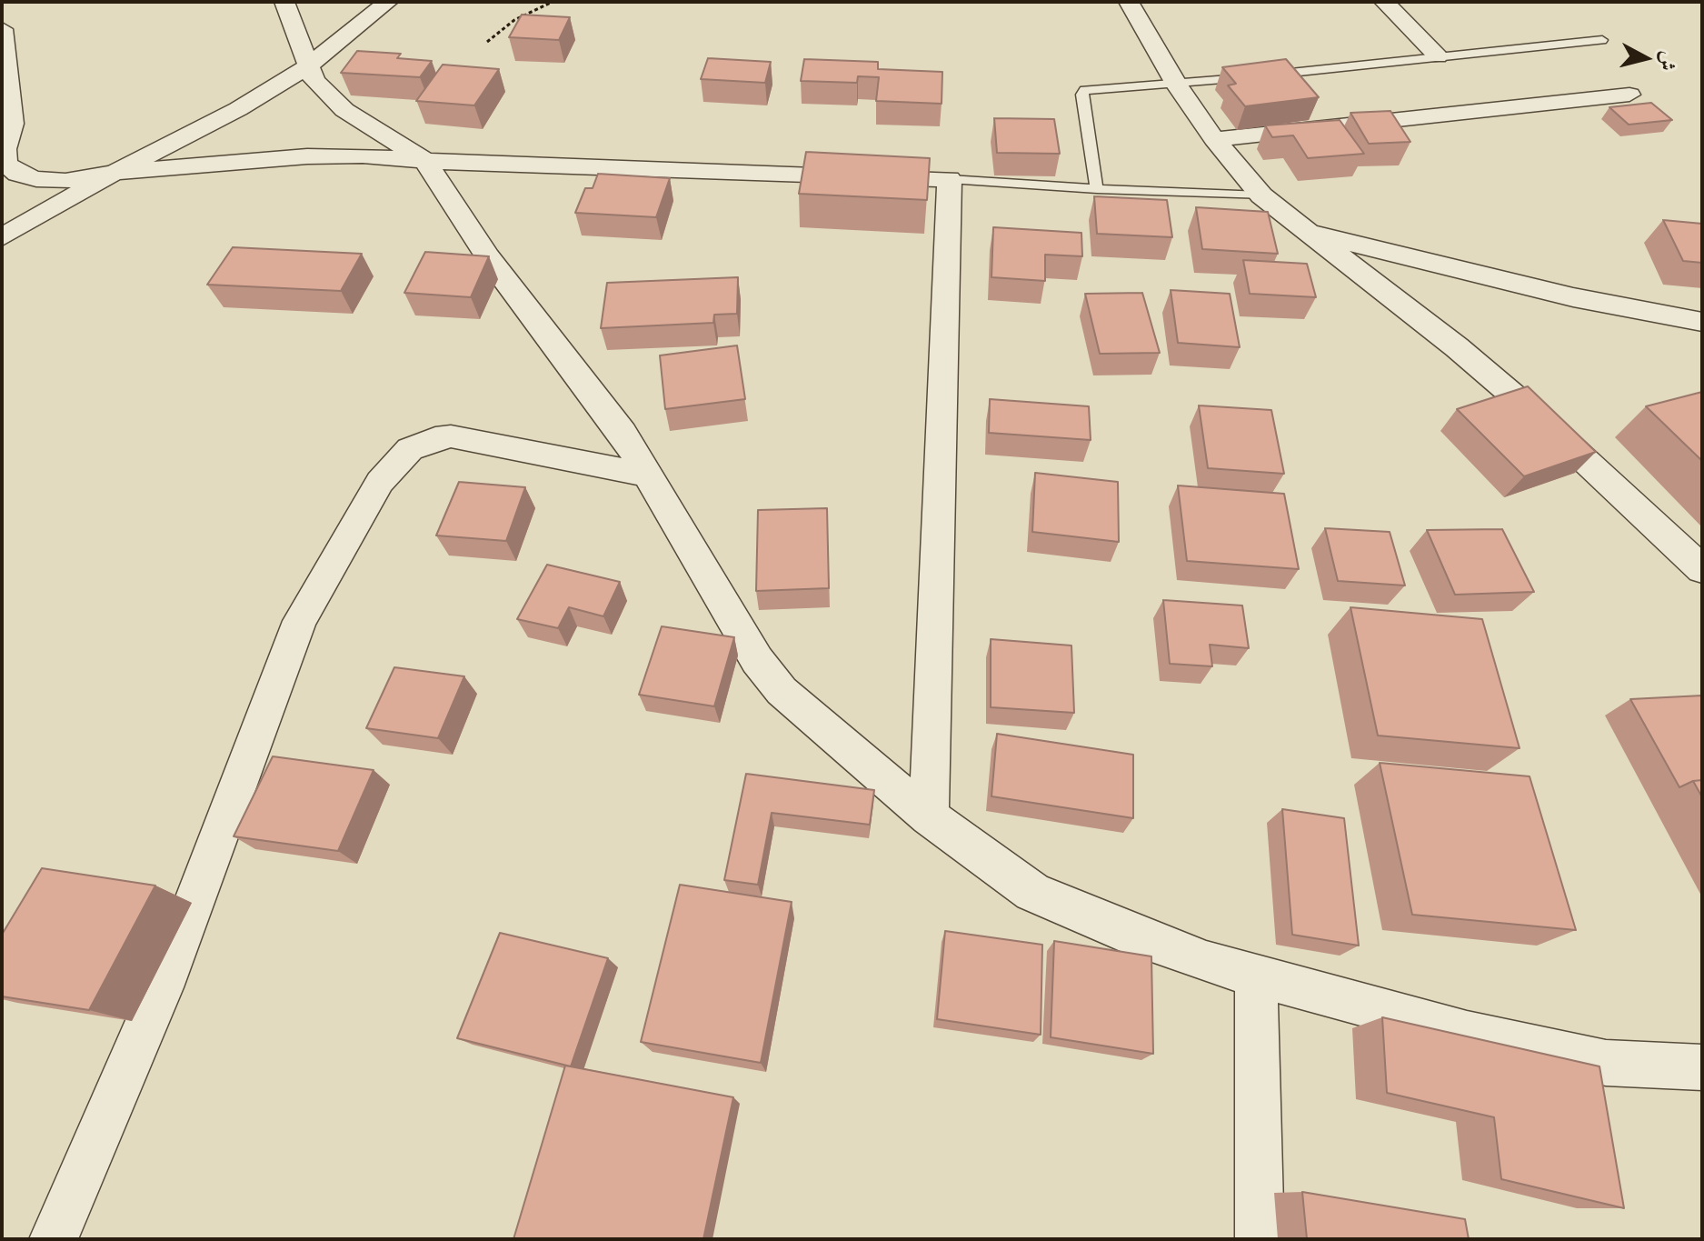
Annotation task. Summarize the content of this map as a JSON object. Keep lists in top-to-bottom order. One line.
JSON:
{"north":"right"}
